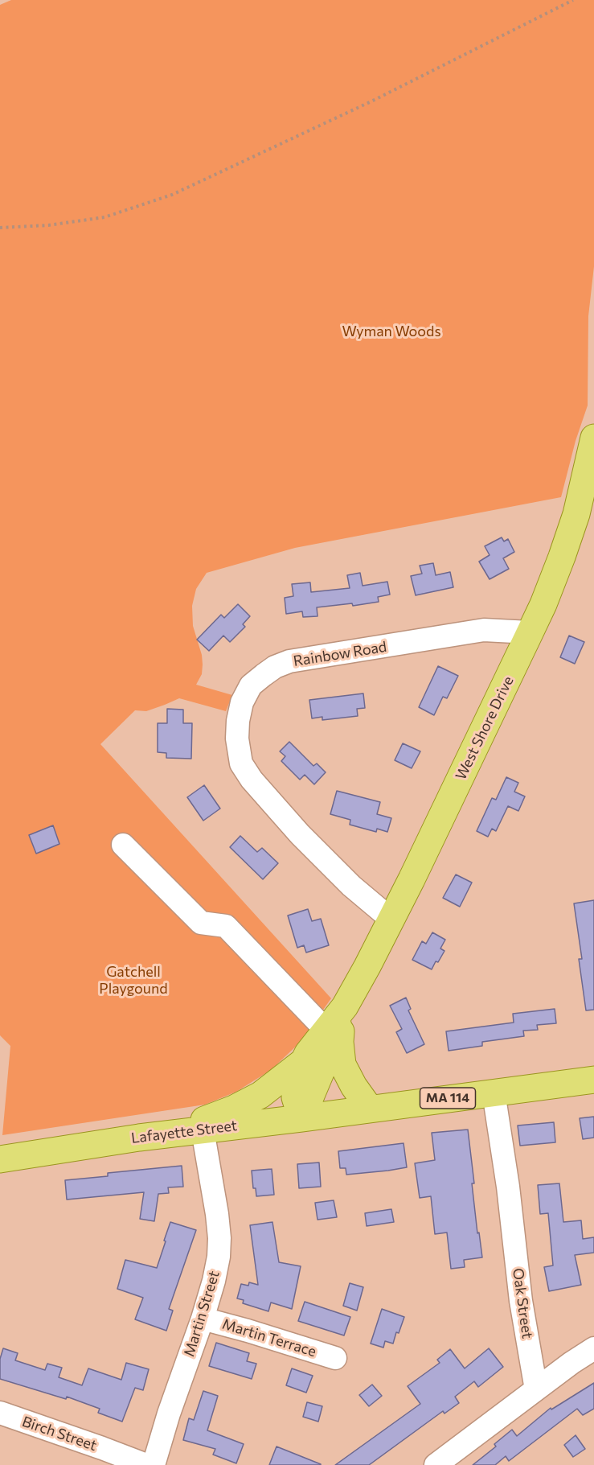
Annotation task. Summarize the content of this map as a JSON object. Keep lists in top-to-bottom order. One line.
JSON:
{"streets":{"main road":["West Shore Drive","MA 114","Lafayette Street"],"street":["Rainbow Road","Oak Street","Martin Street","Martin Terrace","Birch Street"]},"crossings":[["Rainbow Road","West Shore Drive"],["West Shore Drive","Lafayette Street"],["Lafayette Street","Oak Street"],["Lafayette Street","Martin Street"],["Martin Street","Martin Terrace"]],"parks":["Wyman Woods","Gatchell Playgound"]}
